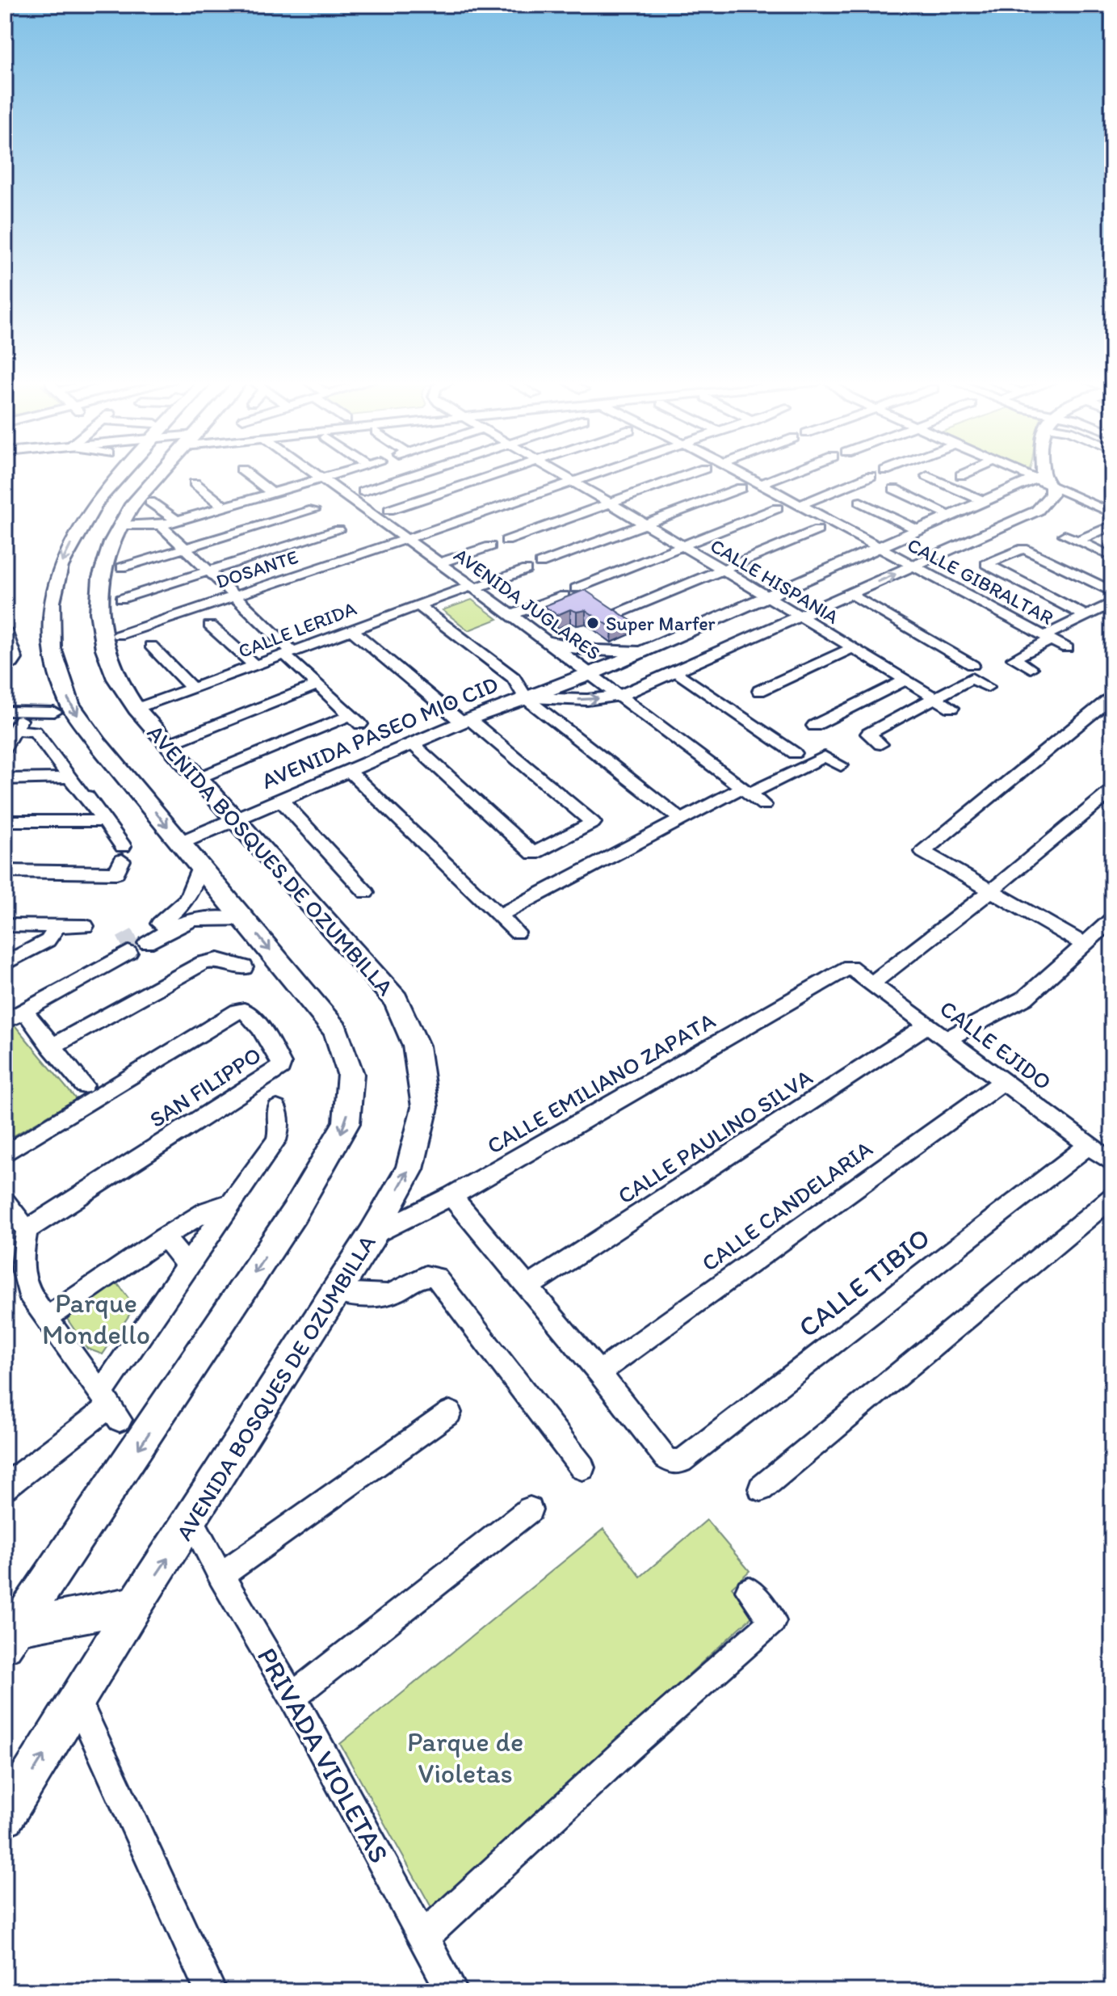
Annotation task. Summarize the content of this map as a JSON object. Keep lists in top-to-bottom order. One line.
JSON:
{"streets":{"main road":["AVENIDA BOSQUES DE OZUMBILLA"],"street":["DOSANTE","CALLE HISPANIA","CALLE GIBRALTAR","AVENIDA JUGLARES","CALLE LERIDA","AVENIDA PASEO MIO CID","CALLE EJIDO","CALLE EMILIANO ZAPATA","SAN FILIPPO","CALLE PAULINO SILVA","CALLE CANDELARIA","CALLE TIBIO","PRIVADA VIOLETAS"]},"crossings":[["DOSANTE","CALLE HISPANIA"],["DOSANTE","AVENIDA JUGLARES"],["CALLE HISPANIA","AVENIDA PASEO MIO CID"],["CALLE GIBRALTAR","AVENIDA PASEO MIO CID"],["AVENIDA JUGLARES","CALLE LERIDA"],["AVENIDA JUGLARES","AVENIDA PASEO MIO CID"],["CALLE LERIDA","AVENIDA BOSQUES DE OZUMBILLA"],["AVENIDA PASEO MIO CID","AVENIDA BOSQUES DE OZUMBILLA"],["AVENIDA BOSQUES DE OZUMBILLA","CALLE EMILIANO ZAPATA"],["AVENIDA BOSQUES DE OZUMBILLA","PRIVADA VIOLETAS"],["CALLE EJIDO","CALLE EMILIANO ZAPATA"],["CALLE EJIDO","CALLE PAULINO SILVA"],["CALLE EJIDO","CALLE CANDELARIA"],["CALLE EJIDO","CALLE TIBIO"],["CALLE CANDELARIA","CALLE TIBIO"]],"one_way":["AVENIDA BOSQUES DE OZUMBILLA"],"parks":["Parque Mondello","Parque de Violetas"],"places":["Super Marfer"]}
